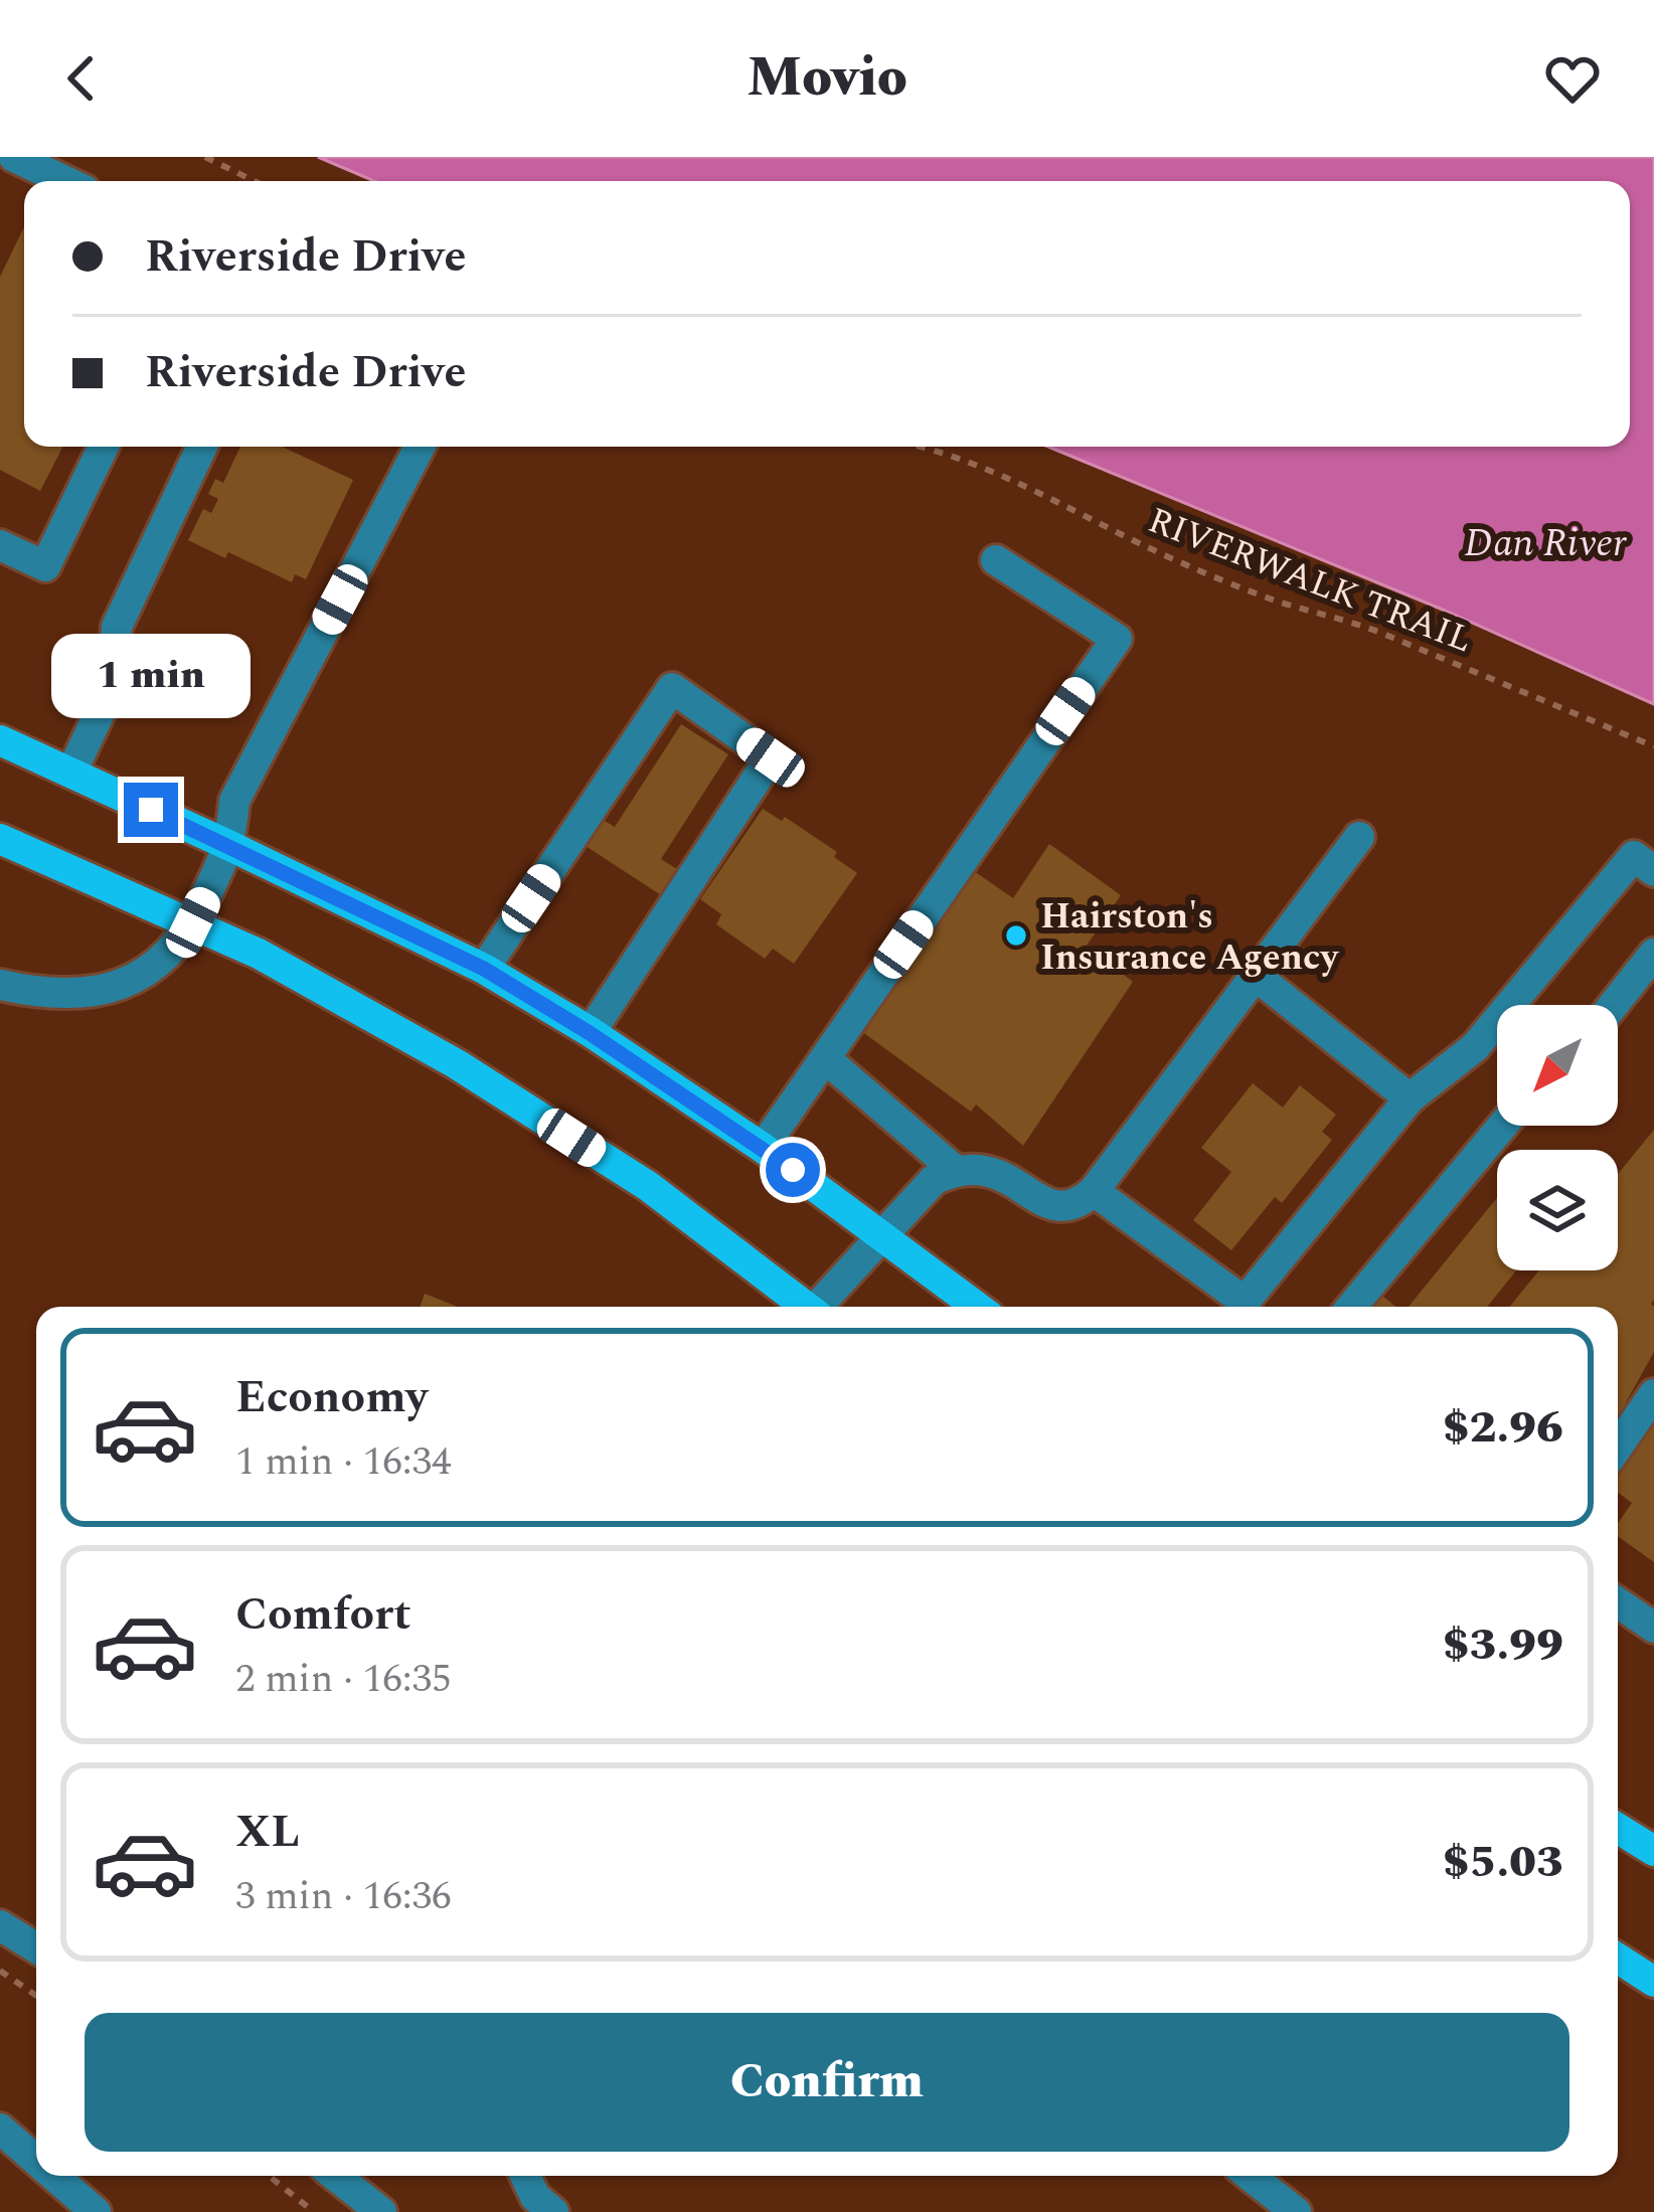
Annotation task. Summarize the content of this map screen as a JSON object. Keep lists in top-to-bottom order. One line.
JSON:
{"streets":{"path":["RIVERWALK TRAIL"]},"water":["Dan River"],"places":["Hairston's Insurance Agency"],"north":"bottom left","page":{"header":"Movio","banner":["Riverside Drive","Riverside Drive"],"bubble":"1 min","list":[{"name":"Economy","note":"1 min · 16:34","value":"$2.96"},{"name":"Comfort","note":"2 min · 16:35","value":"$3.99"},{"name":"XL","note":"3 min · 16:36","value":"$5.03"}],"buttons":"Confirm"}}
